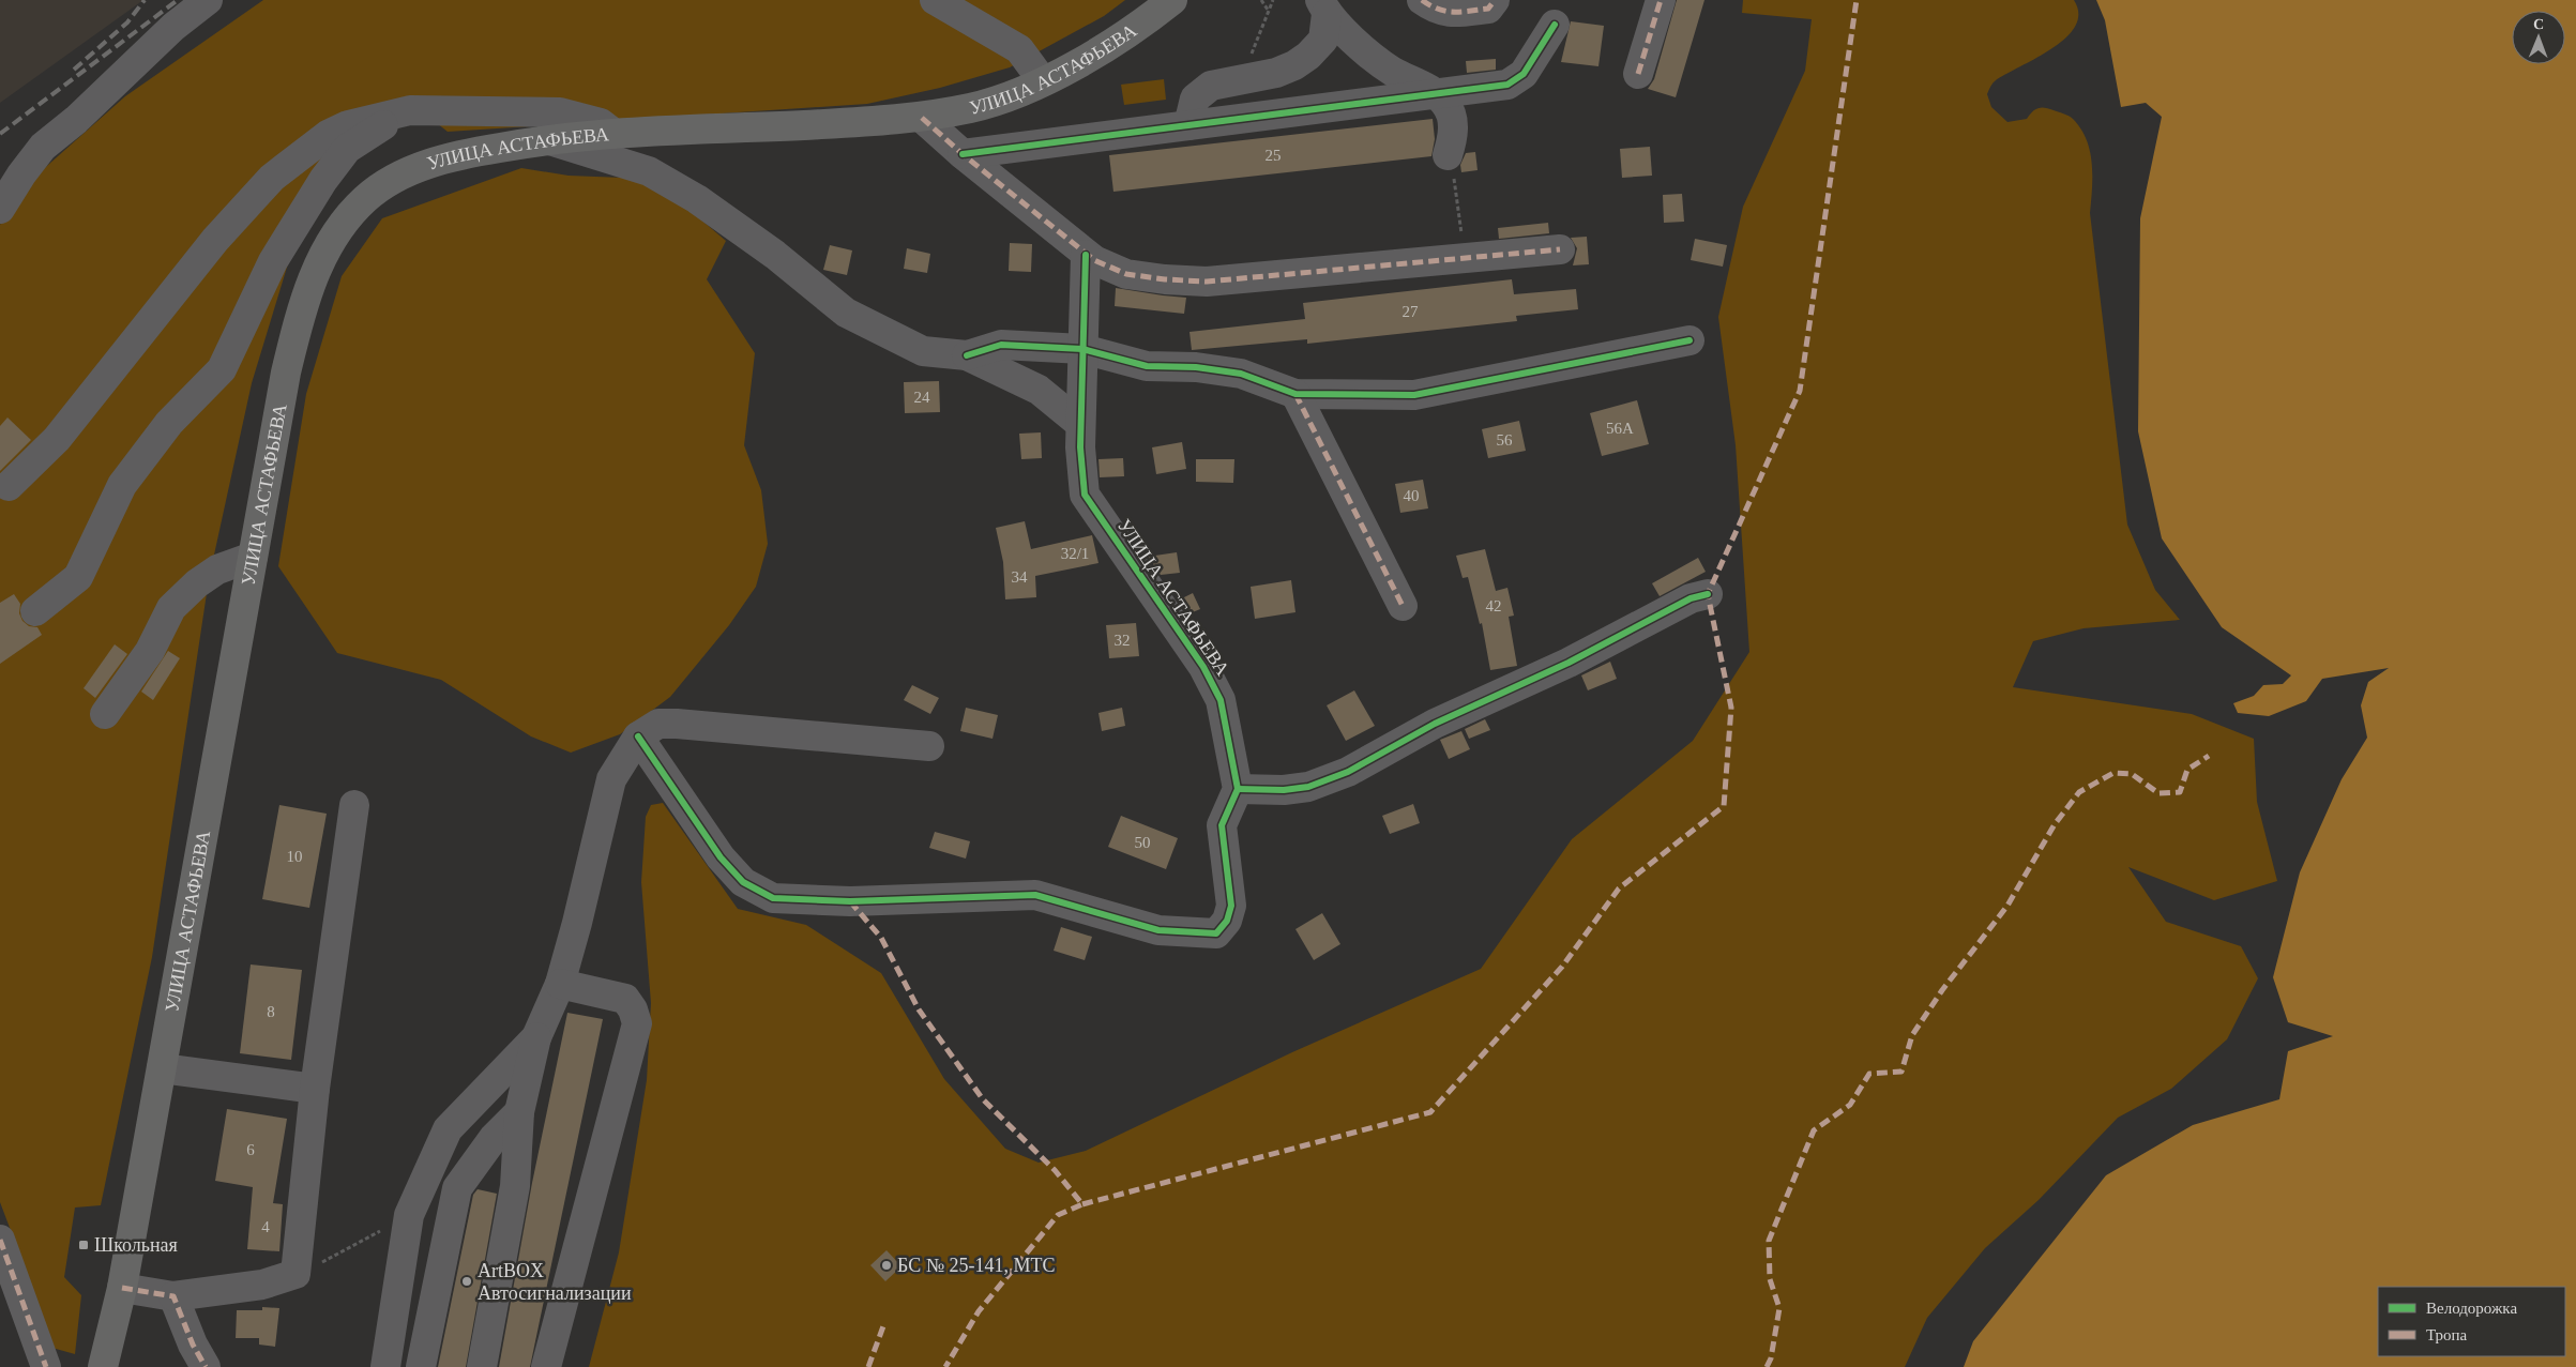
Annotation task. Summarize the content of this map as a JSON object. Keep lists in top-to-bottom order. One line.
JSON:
{"streets":{"main road":["УЛИЦА АСТАФЬЕВА"]},"places":{"transit":["Школьная"],"other":["БС № 25-141, МТС","ArtBOX Автосигнализации"]},"house_numbers":["25","27","24","56А","56","40","32/1","34","42","32","50","10","8","6","4"],"legend":["Велодорожка","Тропа"],"north":"top"}
